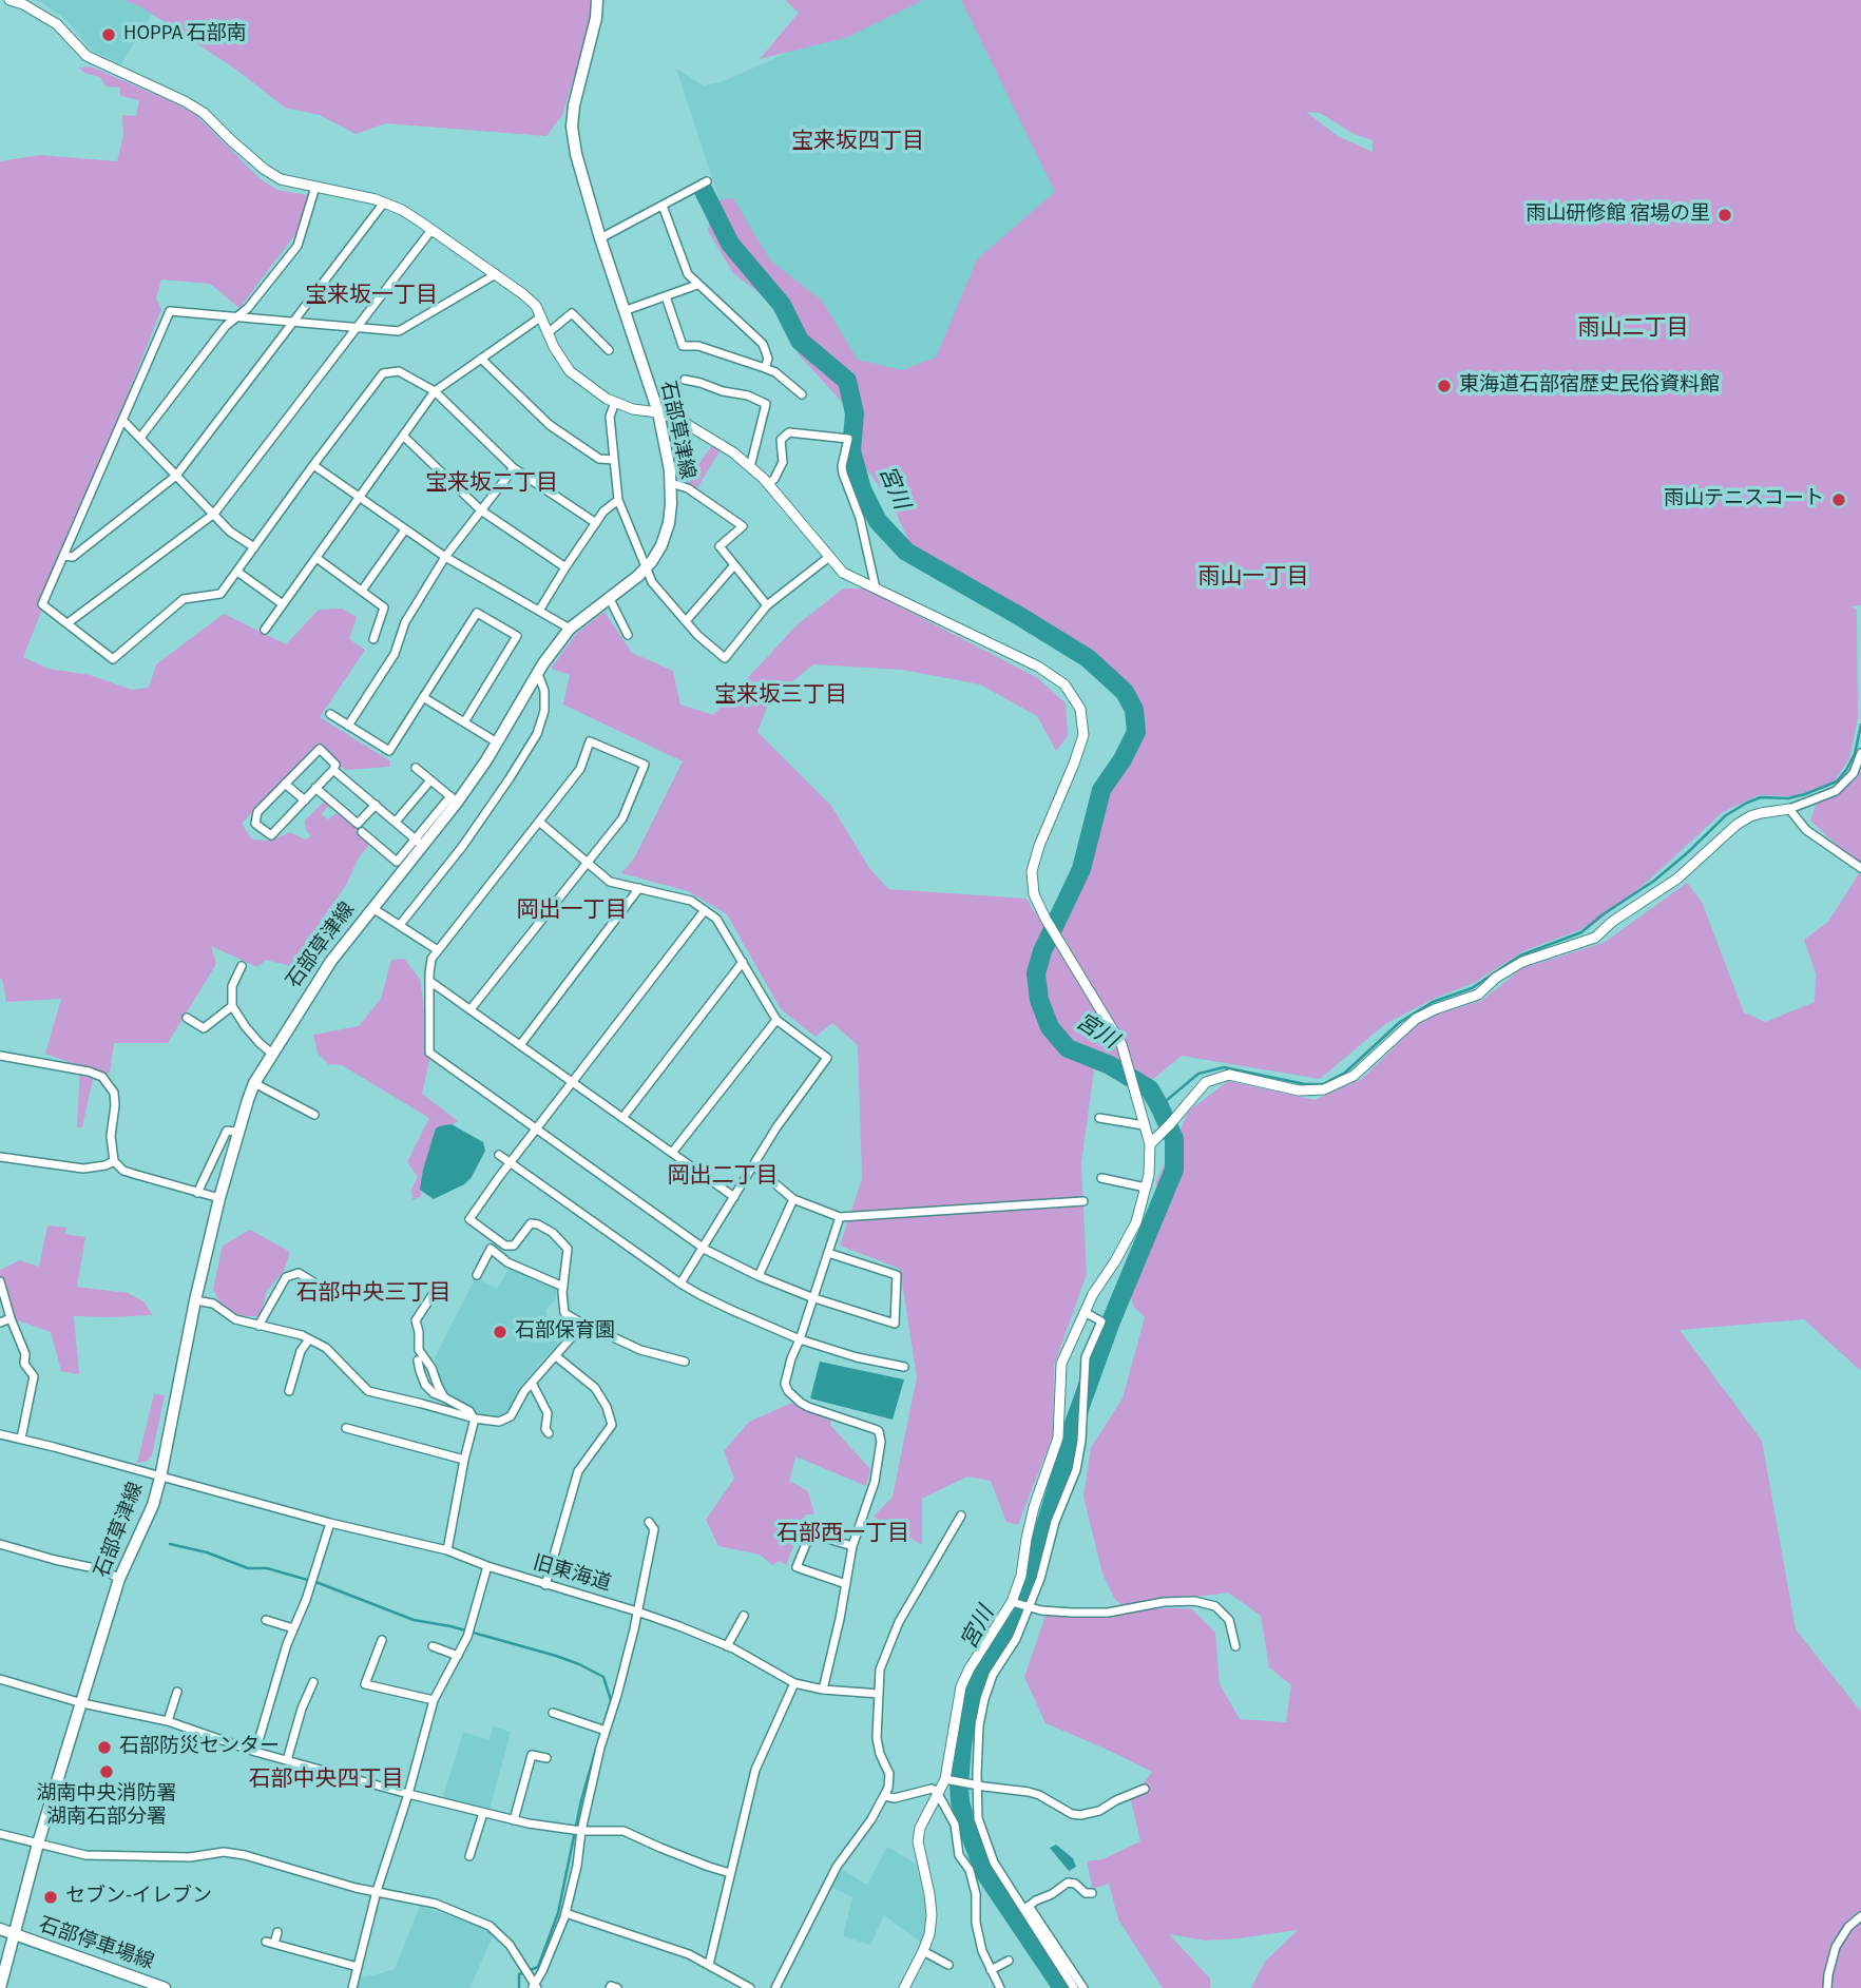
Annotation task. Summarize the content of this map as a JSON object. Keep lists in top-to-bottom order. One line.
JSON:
{"streets":{"main road":["石部草津線","石部停車場線"],"street":["旧東海道"]},"crossings":[["石部草津線","旧東海道"],["石部草津線","石部停車場線"]],"districts":["宝来坂四丁目","宝来坂一丁目","雨山二丁目","宝来坂二丁目","雨山一丁目","宝来坂三丁目","岡出一丁目","岡出二丁目","石部中央三丁目","石部西一丁目","石部中央四丁目"],"water":["宮川"],"places":["HOPPA 石部南","雨山研修館 宿場の里","東海道石部宿歴史民俗資料館","雨山テニスコート","石部保育園","石部防災センター","湖南中央消防署 湖南石部分署","セブン-イレブン"]}
